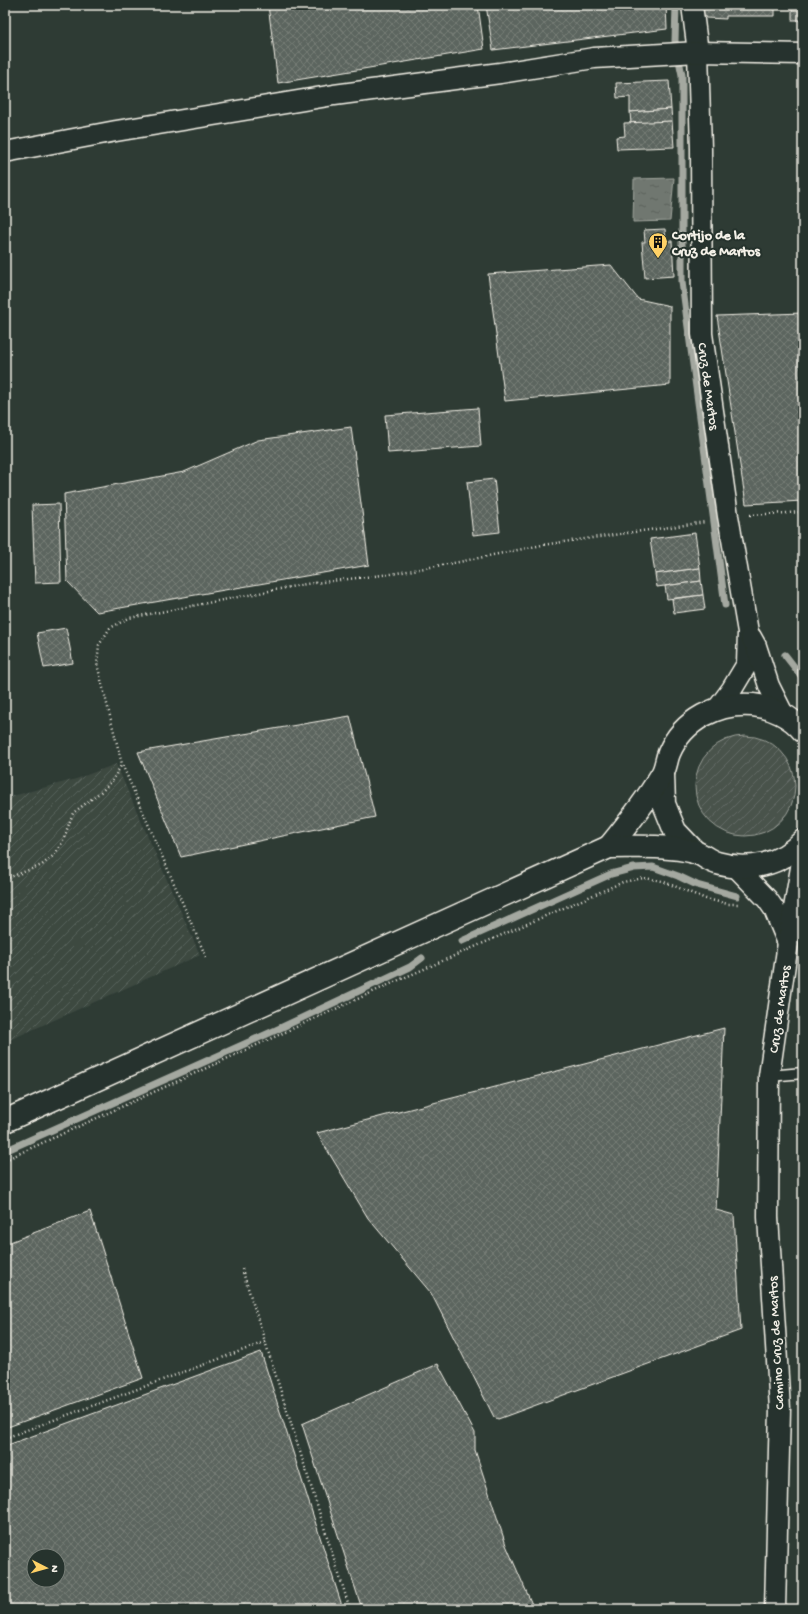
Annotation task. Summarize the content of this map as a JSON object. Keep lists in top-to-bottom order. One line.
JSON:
{"streets":{"street":["Cruz de Martos","Camino Cruz de Martos"]},"crossings":[["Cruz de Martos","Camino Cruz de Martos"]],"places":{"building":["Cortijo de la Cruz de Martos"]},"north":"right"}
